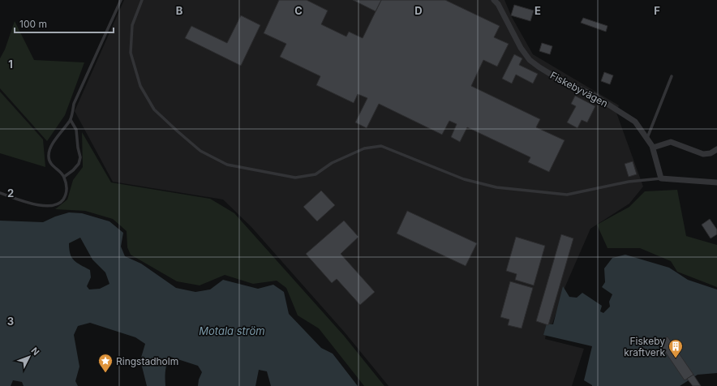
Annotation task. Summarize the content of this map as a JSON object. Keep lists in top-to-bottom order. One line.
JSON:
{"streets":{"street":["Fiskebyvägen"]},"water":["Motala ström"],"places":{"building":["Fiskeby kraftverk"],"place":["Ringstadholm"]},"scale_bar":"100 m","north":"top right","grid":{"columns":["B","C","D","E","F"],"rows":["1","2","3"]}}
